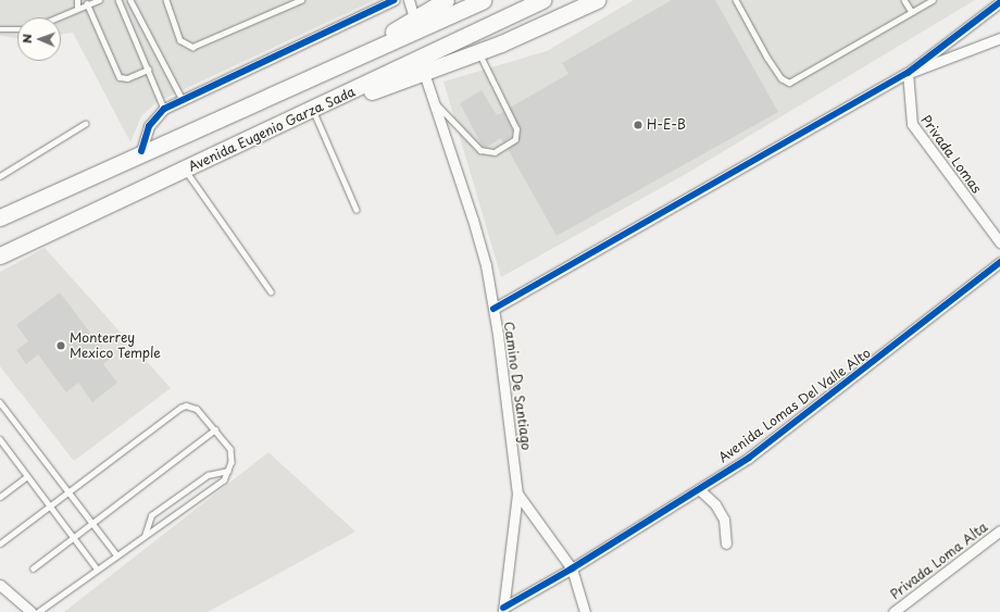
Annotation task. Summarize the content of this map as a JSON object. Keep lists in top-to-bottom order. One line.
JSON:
{"streets":{"highway":["Avenida Eugenio Garza Sada"],"street":["Privada Lomas","Camino De Santiago","Avenida Lomas Del Valle Alto","Privada Loma Alta"]},"crossings":[["Camino De Santiago","Avenida Lomas Del Valle Alto"]],"places":["H-E-B","Monterrey Mexico Temple"],"north":"left"}
